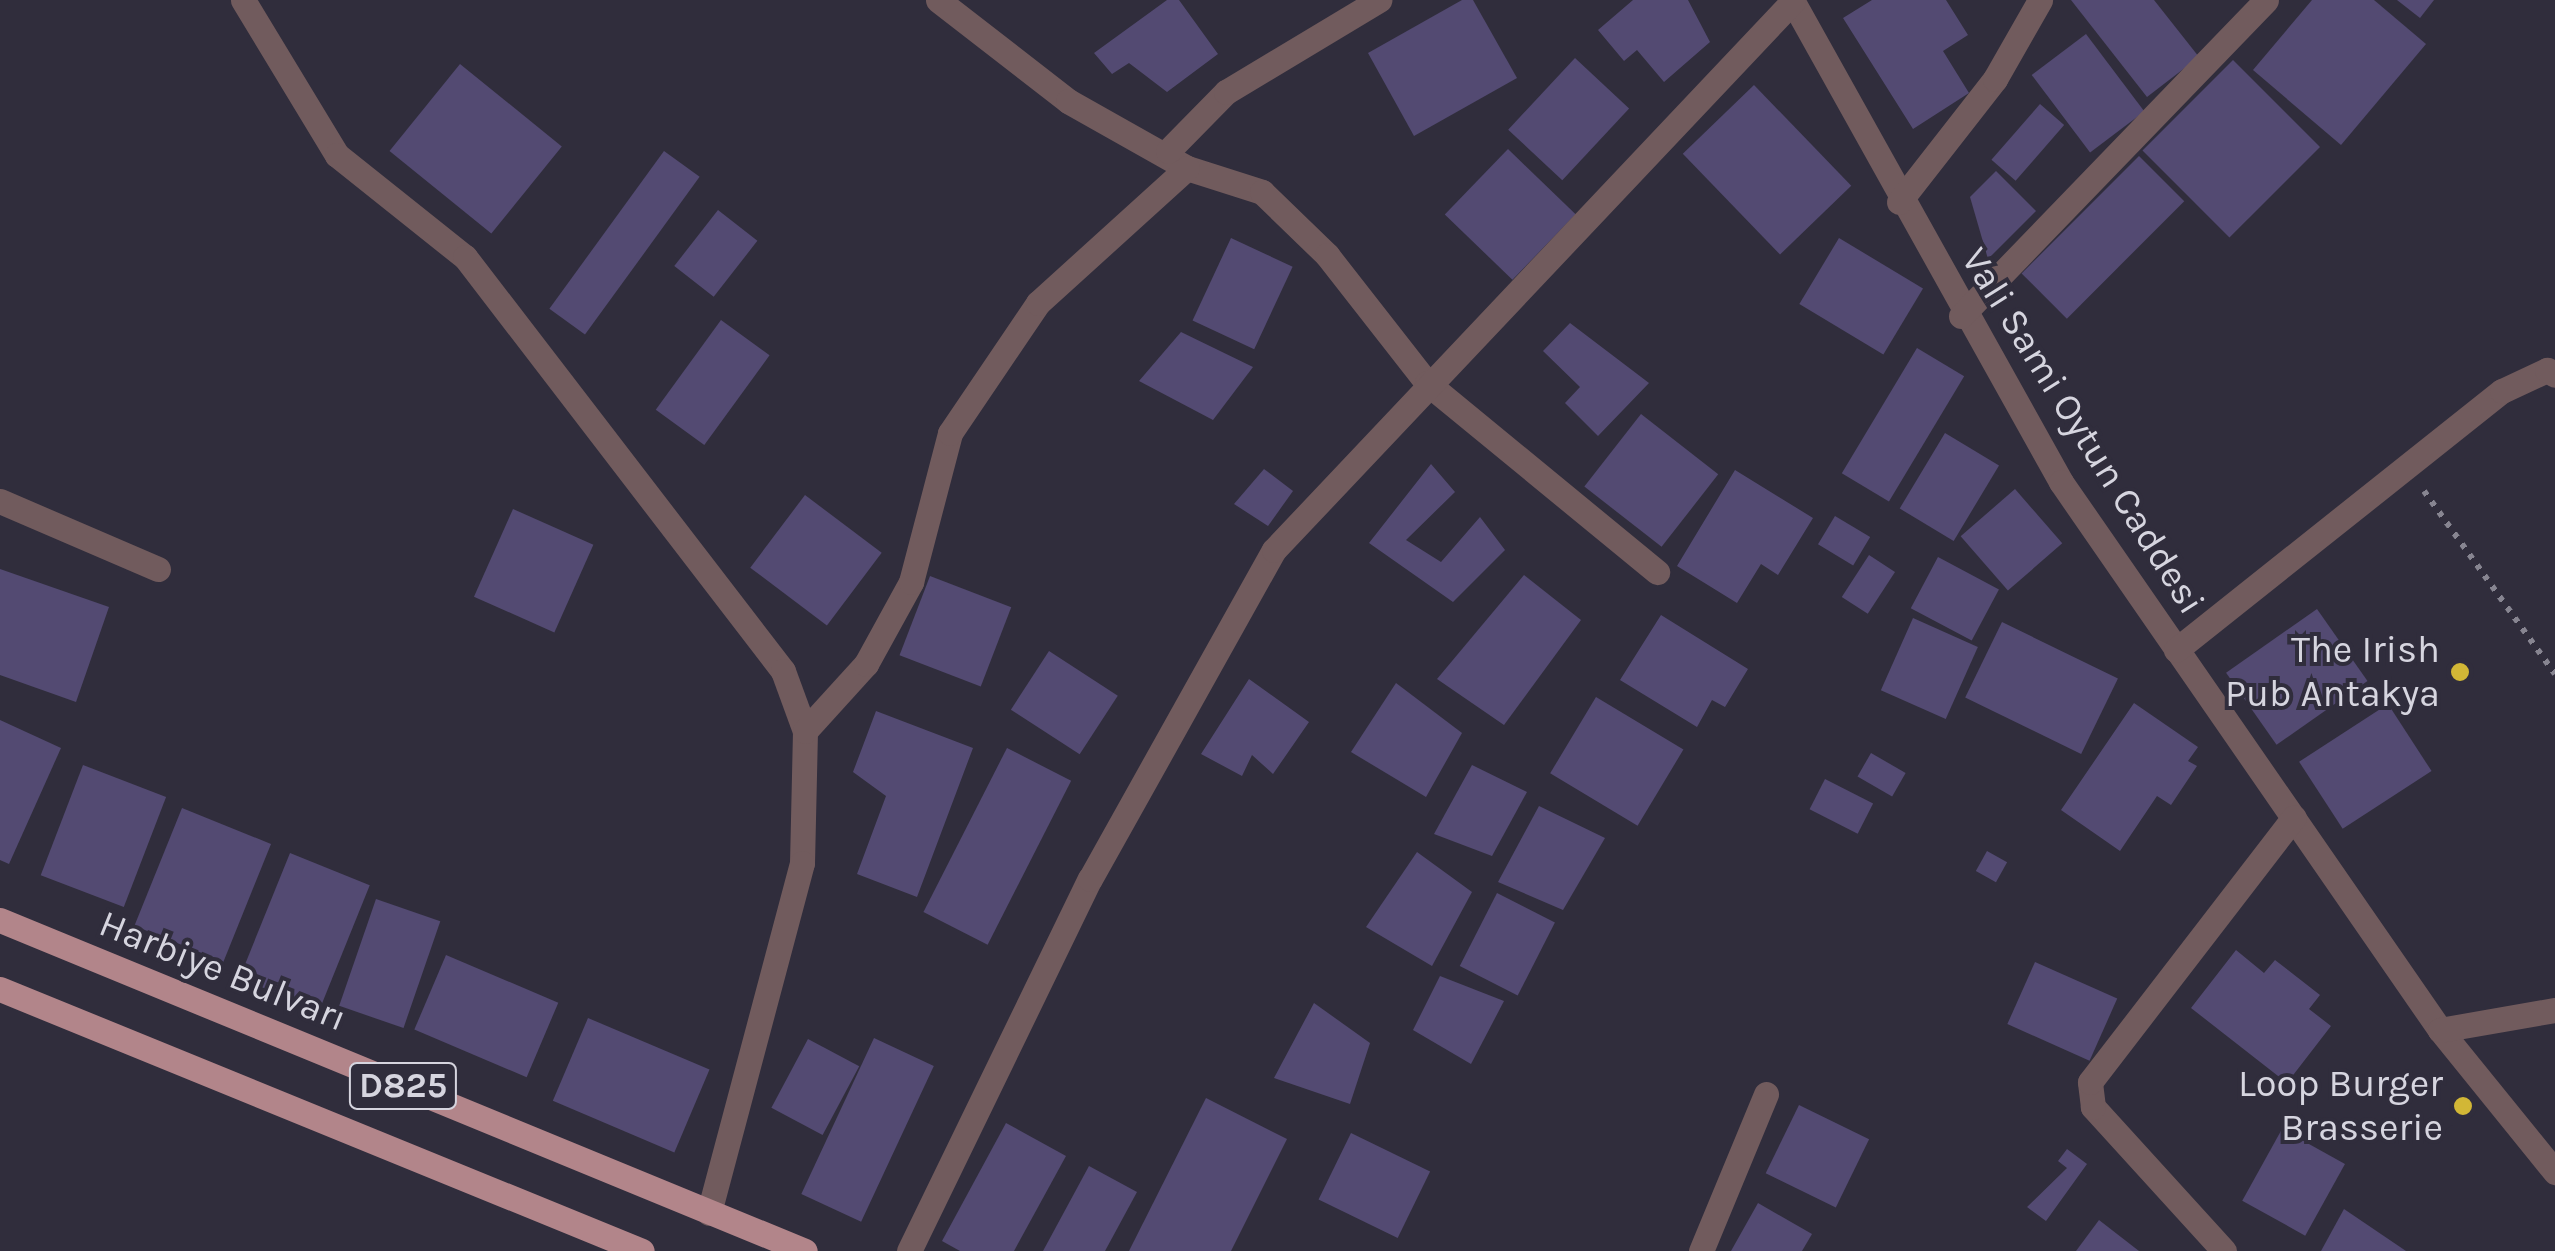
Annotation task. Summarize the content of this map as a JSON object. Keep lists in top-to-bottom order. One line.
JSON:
{"streets":{"main road":["Harbiye Bulvarı","D825"],"street":["Vali Sami Oytun Caddesi"]},"places":["The Irish Pub Antakya","Loop Burger Brasserie"]}
